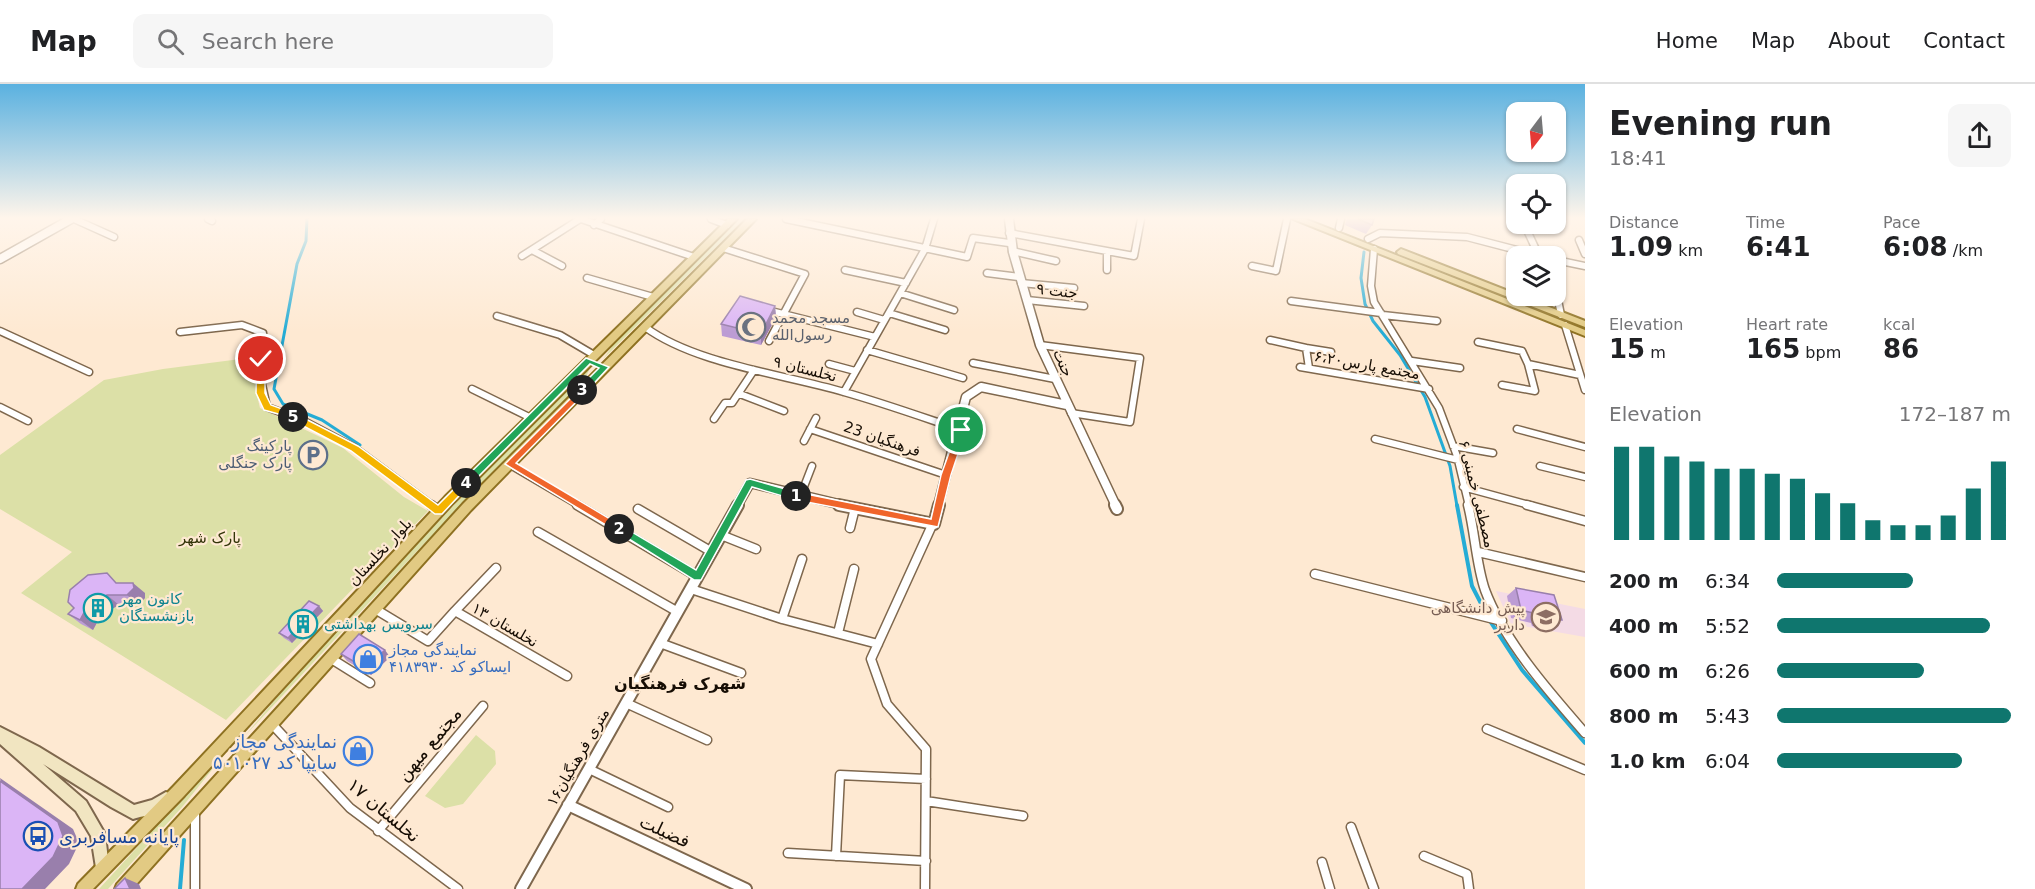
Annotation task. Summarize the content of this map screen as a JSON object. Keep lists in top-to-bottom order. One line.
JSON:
{"streets":{"main road":["بلوار نخلستان"],"street":["جنت ۹","جنت","۶،مجتمع پارس۲۰","نخلستان ۹","فرهنگیان 23","مصطفی خمینی ۶","نخلستان ۱۳","مجتمع میهن","۱۶متری فرهنگیان","نخلستان ۱۷","فضیلت"]},"crossings":[["جنت ۹","جنت"],["۶،مجتمع پارس۲۰","مصطفی خمینی ۶"],["مجتمع میهن","نخلستان ۱۷"],["۱۶متری فرهنگیان","فضیلت"]],"districts":["شهرک فرهنگیان"],"parks":["پارک شهر"],"places":{"mosque":["مسجد محمد رسول‌الله"],"parking":["پارکینگ پارک جنگلی"],"building":["کانون مهر بازنشستگان","سرویس بهداشتی"],"school or university":["پیش دانشگاهی داربر"],"shop":["نمایندگی مجاز ایساکو کد ۴۱۸۳۹۳۰","نمایندگی مجاز سایپا کد ۵۰۱۰۲۷"],"bus stop":["پایانه مسافربری"]},"north":"bottom","page":{"header":"Map","search":"Search here","nav":["Home","Map","About","Contact"],"heading":["Evening run","18:41"],"stats":[["Distance","1.09 km"],["Time","6:41"],["Pace","6:08 /km"],["Elevation","15 m"],["Heart rate","165 bpm"],["kcal","86"]],"pins":["3","5","4","1","2"],"chart":["Elevation","172–187 m"],"list":[{"name":"200 m","note":"6:34"},{"name":"400 m","note":"5:52"},{"name":"600 m","note":"6:26"},{"name":"800 m","note":"5:43"},{"name":"1.0 km","note":"6:04"}]}}
